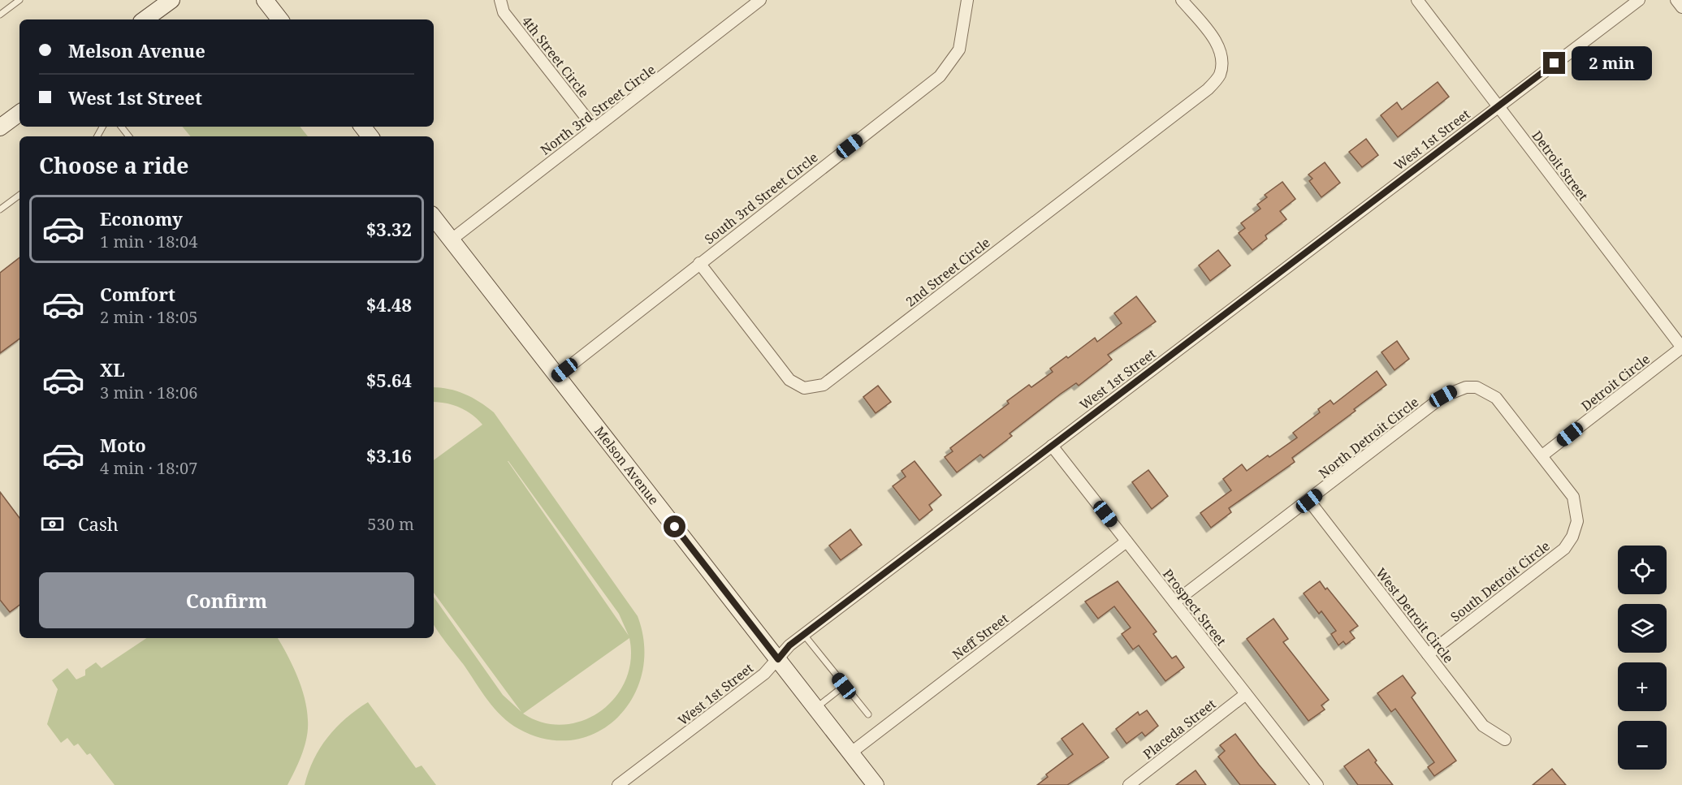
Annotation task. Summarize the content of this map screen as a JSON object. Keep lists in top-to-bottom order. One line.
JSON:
{"streets":{"street":["4th Street Circle","North 3rd Street Circle","West 1st Street","Detroit Street","South 3rd Street Circle","2nd Street Circle","Detroit Circle","North Detroit Circle","Melson Avenue","South Detroit Circle","Prospect Street","West Detroit Circle","Neff Street","Placeda Street"]},"crossings":[["4th Street Circle","North 3rd Street Circle"],["North 3rd Street Circle","Melson Avenue"],["West 1st Street","Detroit Street"],["West 1st Street","Melson Avenue"],["West 1st Street","Prospect Street"],["Detroit Street","Detroit Circle"],["South 3rd Street Circle","2nd Street Circle"],["South 3rd Street Circle","Melson Avenue"],["Detroit Circle","North Detroit Circle"],["Detroit Circle","South Detroit Circle"],["North Detroit Circle","South Detroit Circle"],["North Detroit Circle","Prospect Street"],["North Detroit Circle","West Detroit Circle"],["Melson Avenue","Neff Street"],["South Detroit Circle","West Detroit Circle"],["Prospect Street","Neff Street"],["Prospect Street","Placeda Street"]],"page":{"banner":["Melson Avenue","West 1st Street"],"bubble":"2 min","heading":"Choose a ride","list":[{"name":"Economy","note":"1 min · 18:04","value":"$3.32"},{"name":"Comfort","note":"2 min · 18:05","value":"$4.48"},{"name":"XL","note":"3 min · 18:06","value":"$5.64"},{"name":"Moto","note":"4 min · 18:07","value":"$3.16"}],"pay":["Cash","530 m"],"map_buttons":["+","−"],"buttons":"Confirm"}}
